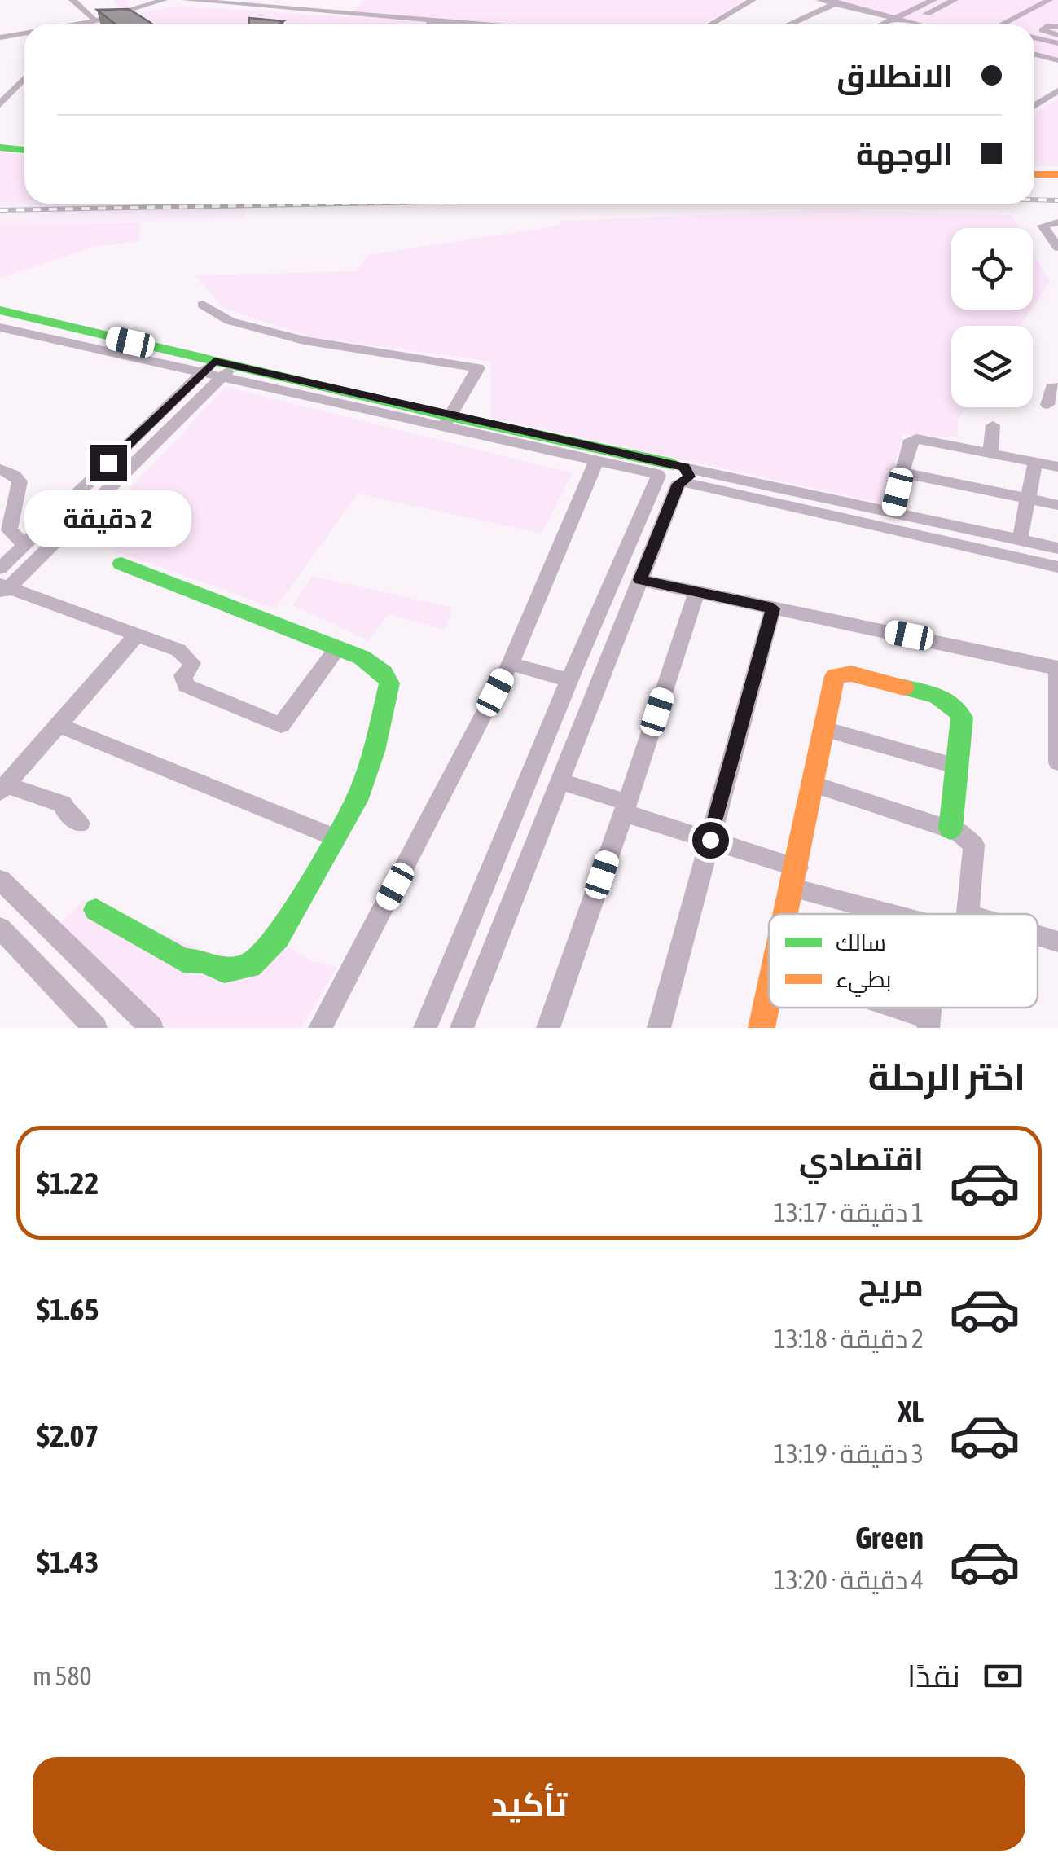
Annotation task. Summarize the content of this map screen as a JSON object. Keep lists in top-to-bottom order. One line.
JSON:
{"legend":["سالك","بطيء"],"page":{"banner":["الانطلاق","الوجهة"],"bubble":"2 دقيقة","heading":"اختر الرحلة","list":[{"name":"اقتصادي","note":"1 دقيقة · 13:17","value":"$1.22"},{"name":"مريح","note":"2 دقيقة · 13:18","value":"$1.65"},{"name":"XL","note":"3 دقيقة · 13:19","value":"$2.07"},{"name":"Green","note":"4 دقيقة · 13:20","value":"$1.43"}],"pay":["نقدًا","580 m"],"buttons":"تأكيد"}}
